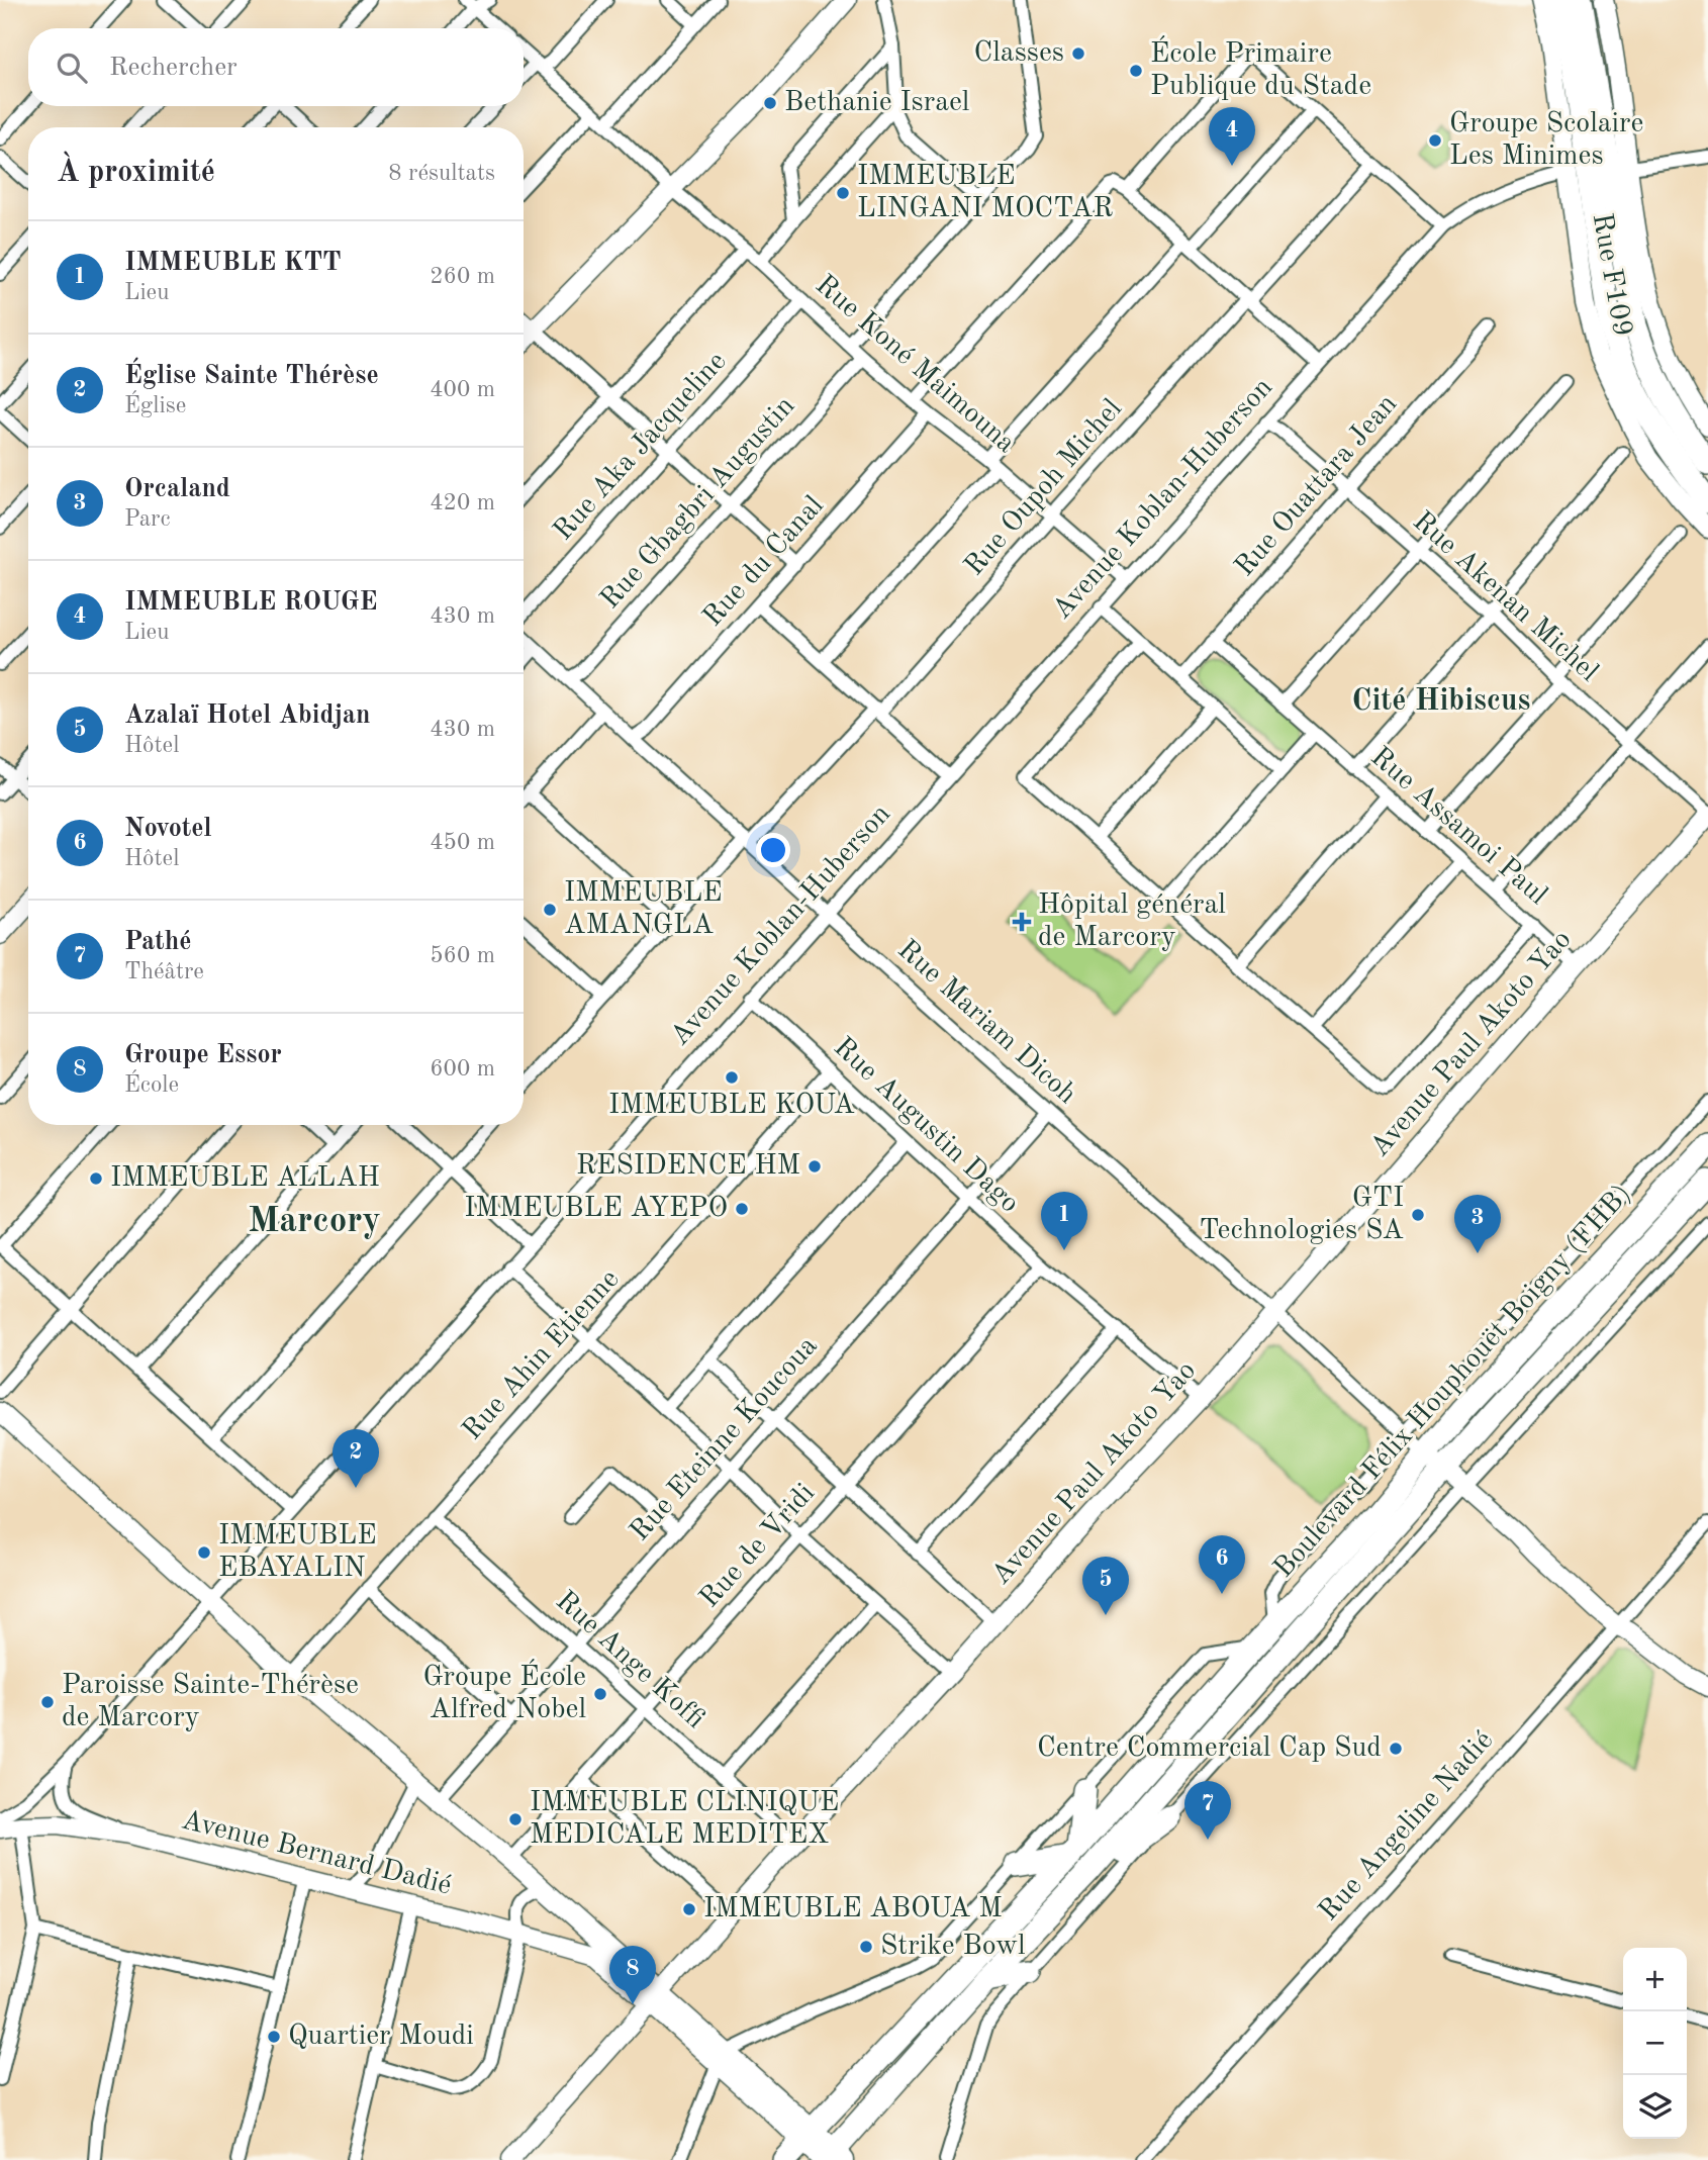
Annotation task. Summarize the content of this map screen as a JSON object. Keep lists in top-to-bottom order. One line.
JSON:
{"streets":{"highway":["Boulevard Félix Houphouët Boigny (FHB)"],"street":["Rue F109","Rue Koné Maimouna","Rue Aka Jacqueline","Rue Ouattara Jean","Rue Oupoh Michel","Avenue Koblan-Huberson","Rue Gbagbri Augustin","Rue du Canal","Rue Akenan Michel","Rue Assamoi Paul","Rue Mariam Dicoh","Avenue Paul Akoto Yao","Rue Augustin Dago","Rue Ahin Etienne","Rue Eteinne Koucoua","Rue de Vridi","Rue Ange Koffi","Rue Angeline Nadié","Avenue Bernard Dadié"]},"crossings":[["Rue F109","Avenue Koblan-Huberson"],["Rue Koné Maimouna","Rue Aka Jacqueline"],["Rue Koné Maimouna","Rue Oupoh Michel"],["Rue Koné Maimouna","Avenue Koblan-Huberson"],["Rue Koné Maimouna","Rue Gbagbri Augustin"],["Rue Koné Maimouna","Rue du Canal"],["Rue Ouattara Jean","Rue Akenan Michel"],["Rue Ouattara Jean","Rue Assamoi Paul"],["Rue Oupoh Michel","Rue Mariam Dicoh"],["Avenue Koblan-Huberson","Rue Akenan Michel"],["Avenue Koblan-Huberson","Rue Mariam Dicoh"],["Avenue Koblan-Huberson","Rue Augustin Dago"],["Rue Gbagbri Augustin","Rue Mariam Dicoh"],["Rue du Canal","Rue Mariam Dicoh"],["Rue Akenan Michel","Avenue Paul Akoto Yao"],["Rue Assamoi Paul","Avenue Paul Akoto Yao"],["Rue Mariam Dicoh","Avenue Paul Akoto Yao"],["Rue Mariam Dicoh","Boulevard Félix Houphouët Boigny (FHB)"],["Rue Mariam Dicoh","Rue Eteinne Koucoua"],["Avenue Paul Akoto Yao","Rue Augustin Dago"],["Avenue Paul Akoto Yao","Rue Ange Koffi"],["Avenue Paul Akoto Yao","Avenue Bernard Dadié"],["Rue Augustin Dago","Rue Ahin Etienne"],["Rue Augustin Dago","Rue Eteinne Koucoua"],["Rue Augustin Dago","Rue de Vridi"],["Rue Ahin Etienne","Rue Ange Koffi"],["Rue Eteinne Koucoua","Rue Ange Koffi"],["Rue de Vridi","Rue Ange Koffi"]],"districts":["Cité Hibiscus","Marcory"],"places":{"other":["Classes","École Primaire Publique du Stade","Bethanie Israel","Groupe Scolaire Les Minimes","IMMEUBLE LINGANI MOCTAR","IMMEUBLE AMANGLA","IMMEUBLE KOUA","RESIDENCE HM","IMMEUBLE ALLAH","IMMEUBLE AYEPO","GTI Technologies SA","IMMEUBLE EBAYALIN","Groupe École Alfred Nobel","Paroisse Sainte-Thérèse de Marcory","Centre Commercial Cap Sud","IMMEUBLE CLINIQUE MEDICALE MEDITEX","IMMEUBLE ABOUA M","Strike Bowl","Quartier Moudi"],"health":["Hôpital général de Marcory"]},"page":{"search":"Rechercher","pins":["4","1","3","2","6","5","7","8"],"heading":["À proximité","8 résultats"],"list":[{"mark":"1","name":"IMMEUBLE KTT","note":"Lieu","value":"260 m"},{"mark":"2","name":"Église Sainte Thérèse","note":"Église","value":"400 m"},{"mark":"3","name":"Orcaland","note":"Parc","value":"420 m"},{"mark":"4","name":"IMMEUBLE ROUGE","note":"Lieu","value":"430 m"},{"mark":"5","name":"Azalaï Hotel Abidjan","note":"Hôtel","value":"430 m"},{"mark":"6","name":"Novotel","note":"Hôtel","value":"450 m"},{"mark":"7","name":"Pathé","note":"Théâtre","value":"560 m"},{"mark":"8","name":"Groupe Essor","note":"École","value":"600 m"}],"map_buttons":["+","−"]}}
